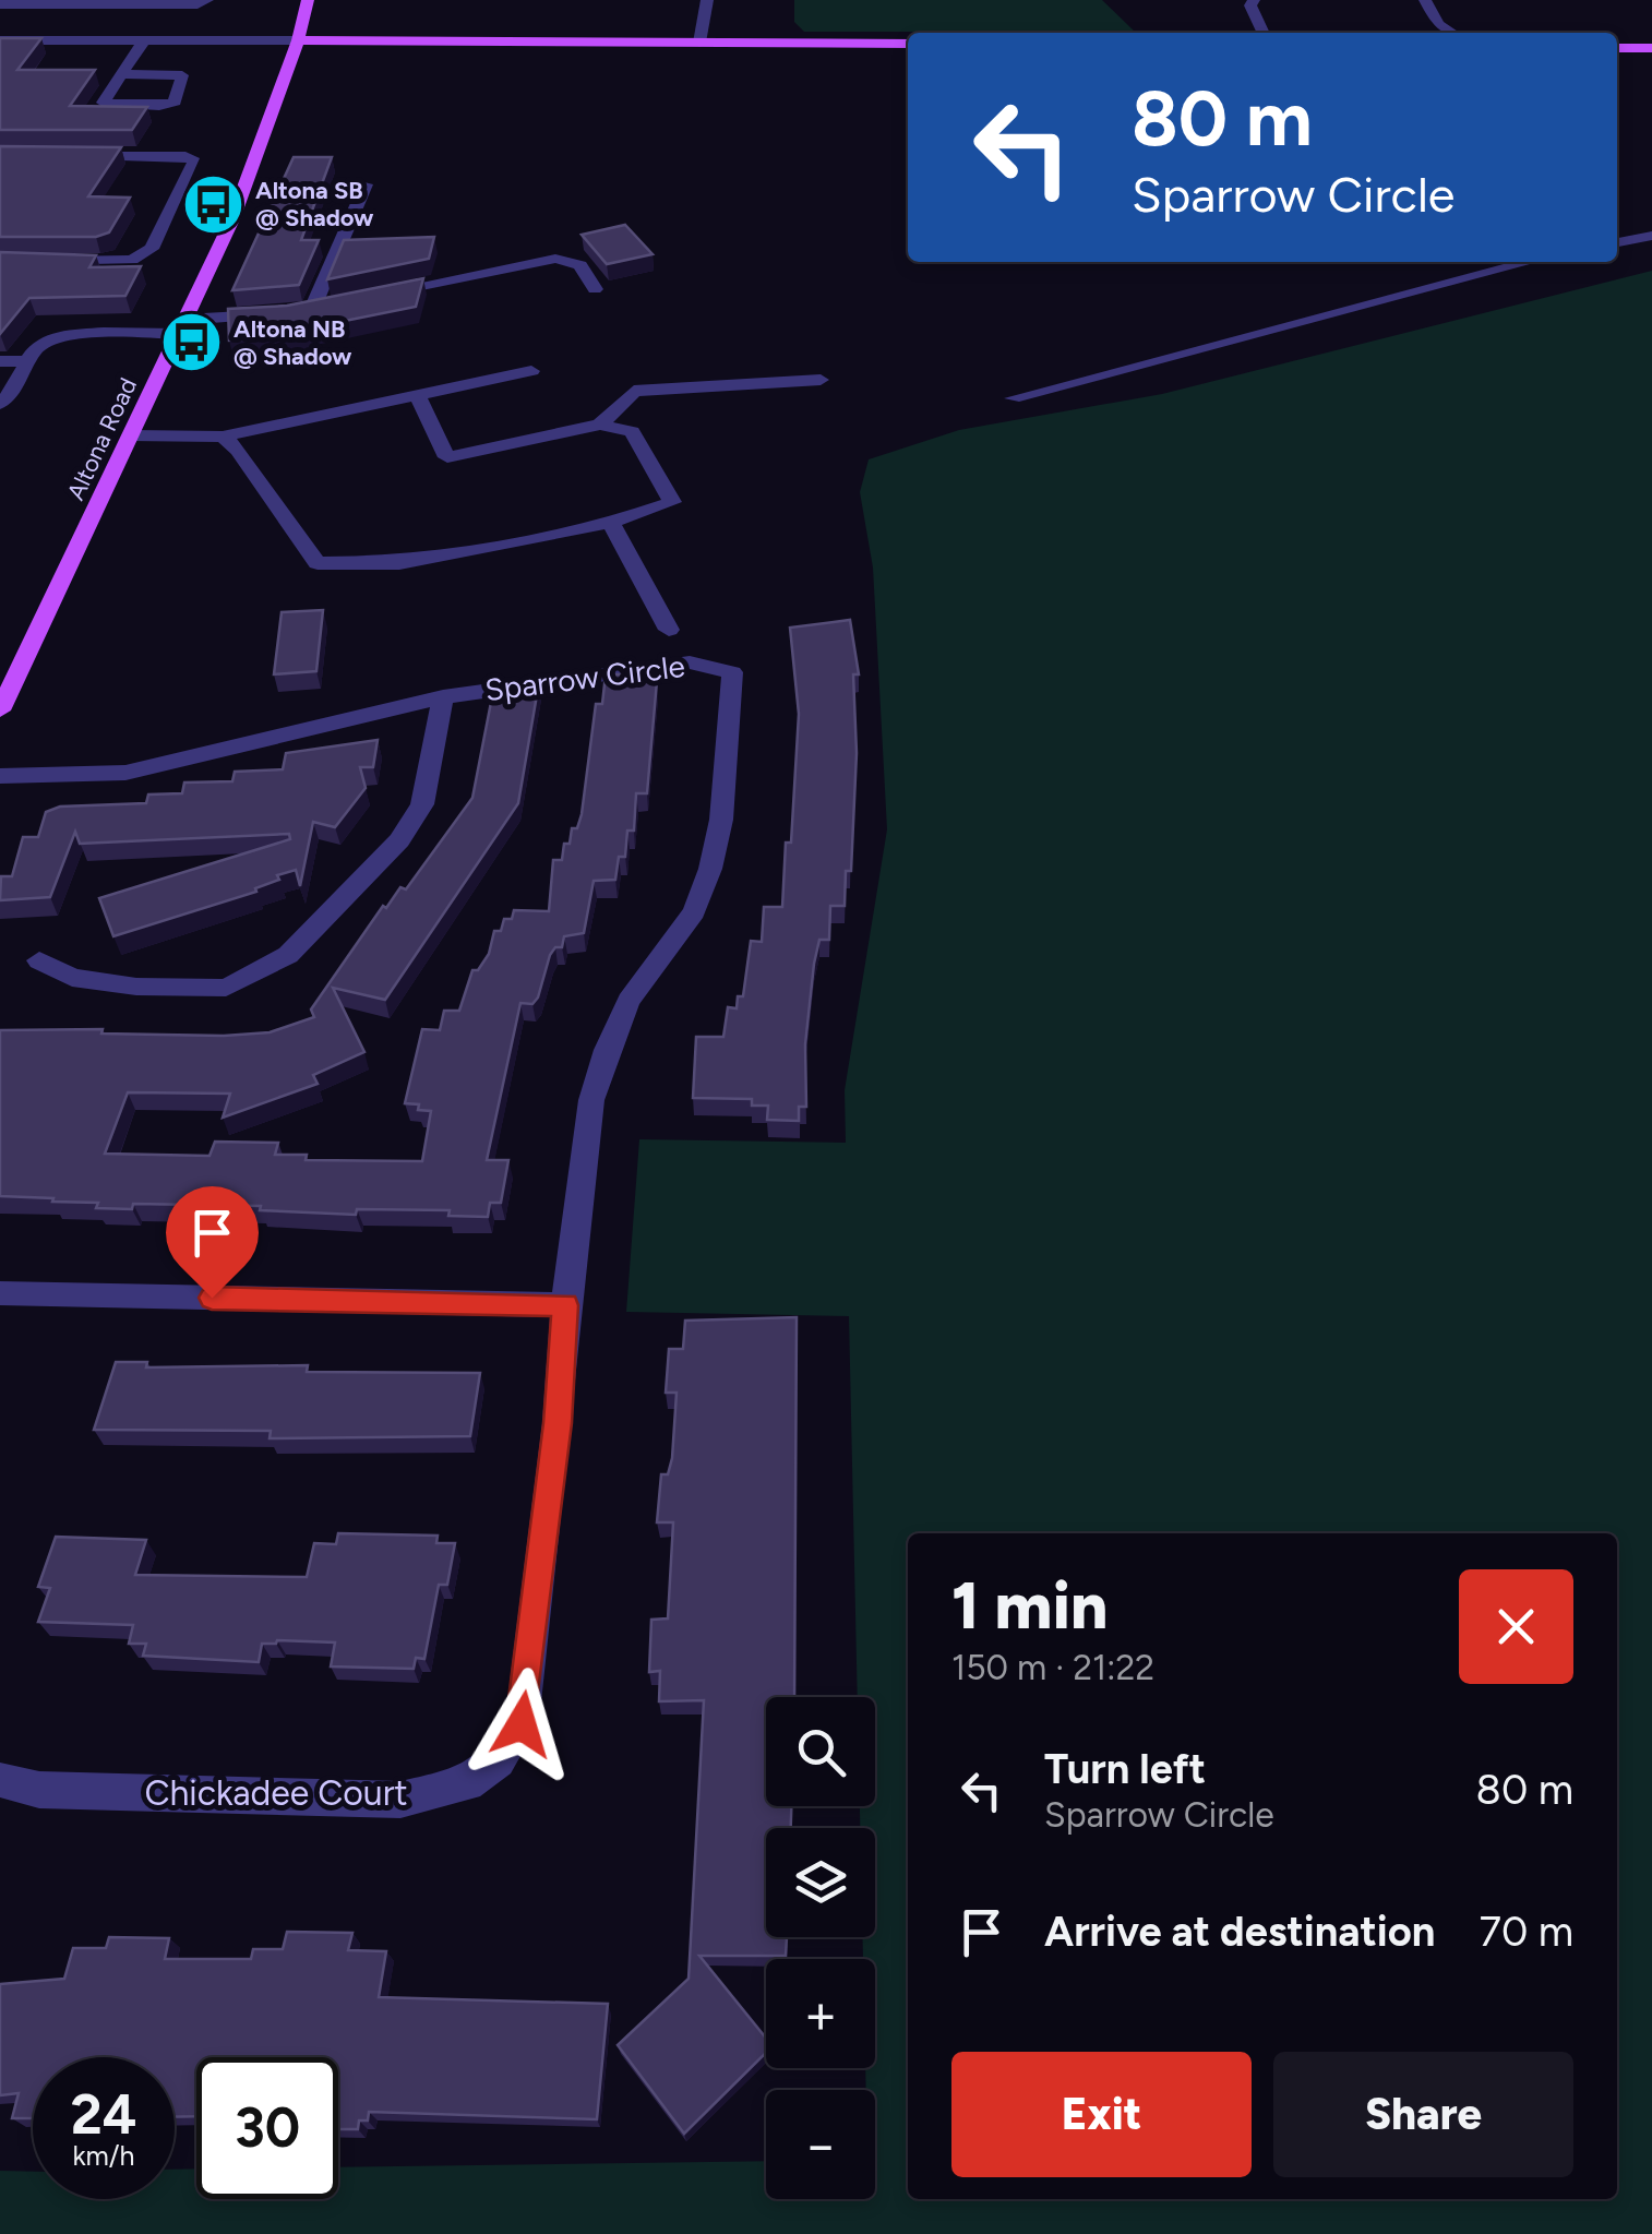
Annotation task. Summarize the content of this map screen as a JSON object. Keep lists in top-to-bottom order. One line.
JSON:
{"streets":{"main road":["Altona Road"],"street":["Sparrow Circle","Chickadee Court"]},"crossings":[["Sparrow Circle","Chickadee Court"]],"places":{"bus stop":["Altona SB @ Shadow","Altona NB @ Shadow"]},"page":{"turn":["80 m","Sparrow Circle"],"heading":["1 min","150 m · 21:22"],"map_buttons":["+","−"],"list":[{"name":"Turn left","note":"Sparrow Circle","value":"80 m"},{"name":"Arrive at destination","value":"70 m"}],"buttons":["Exit","Share"],"speed":"24 km/h","limit":"30"}}
